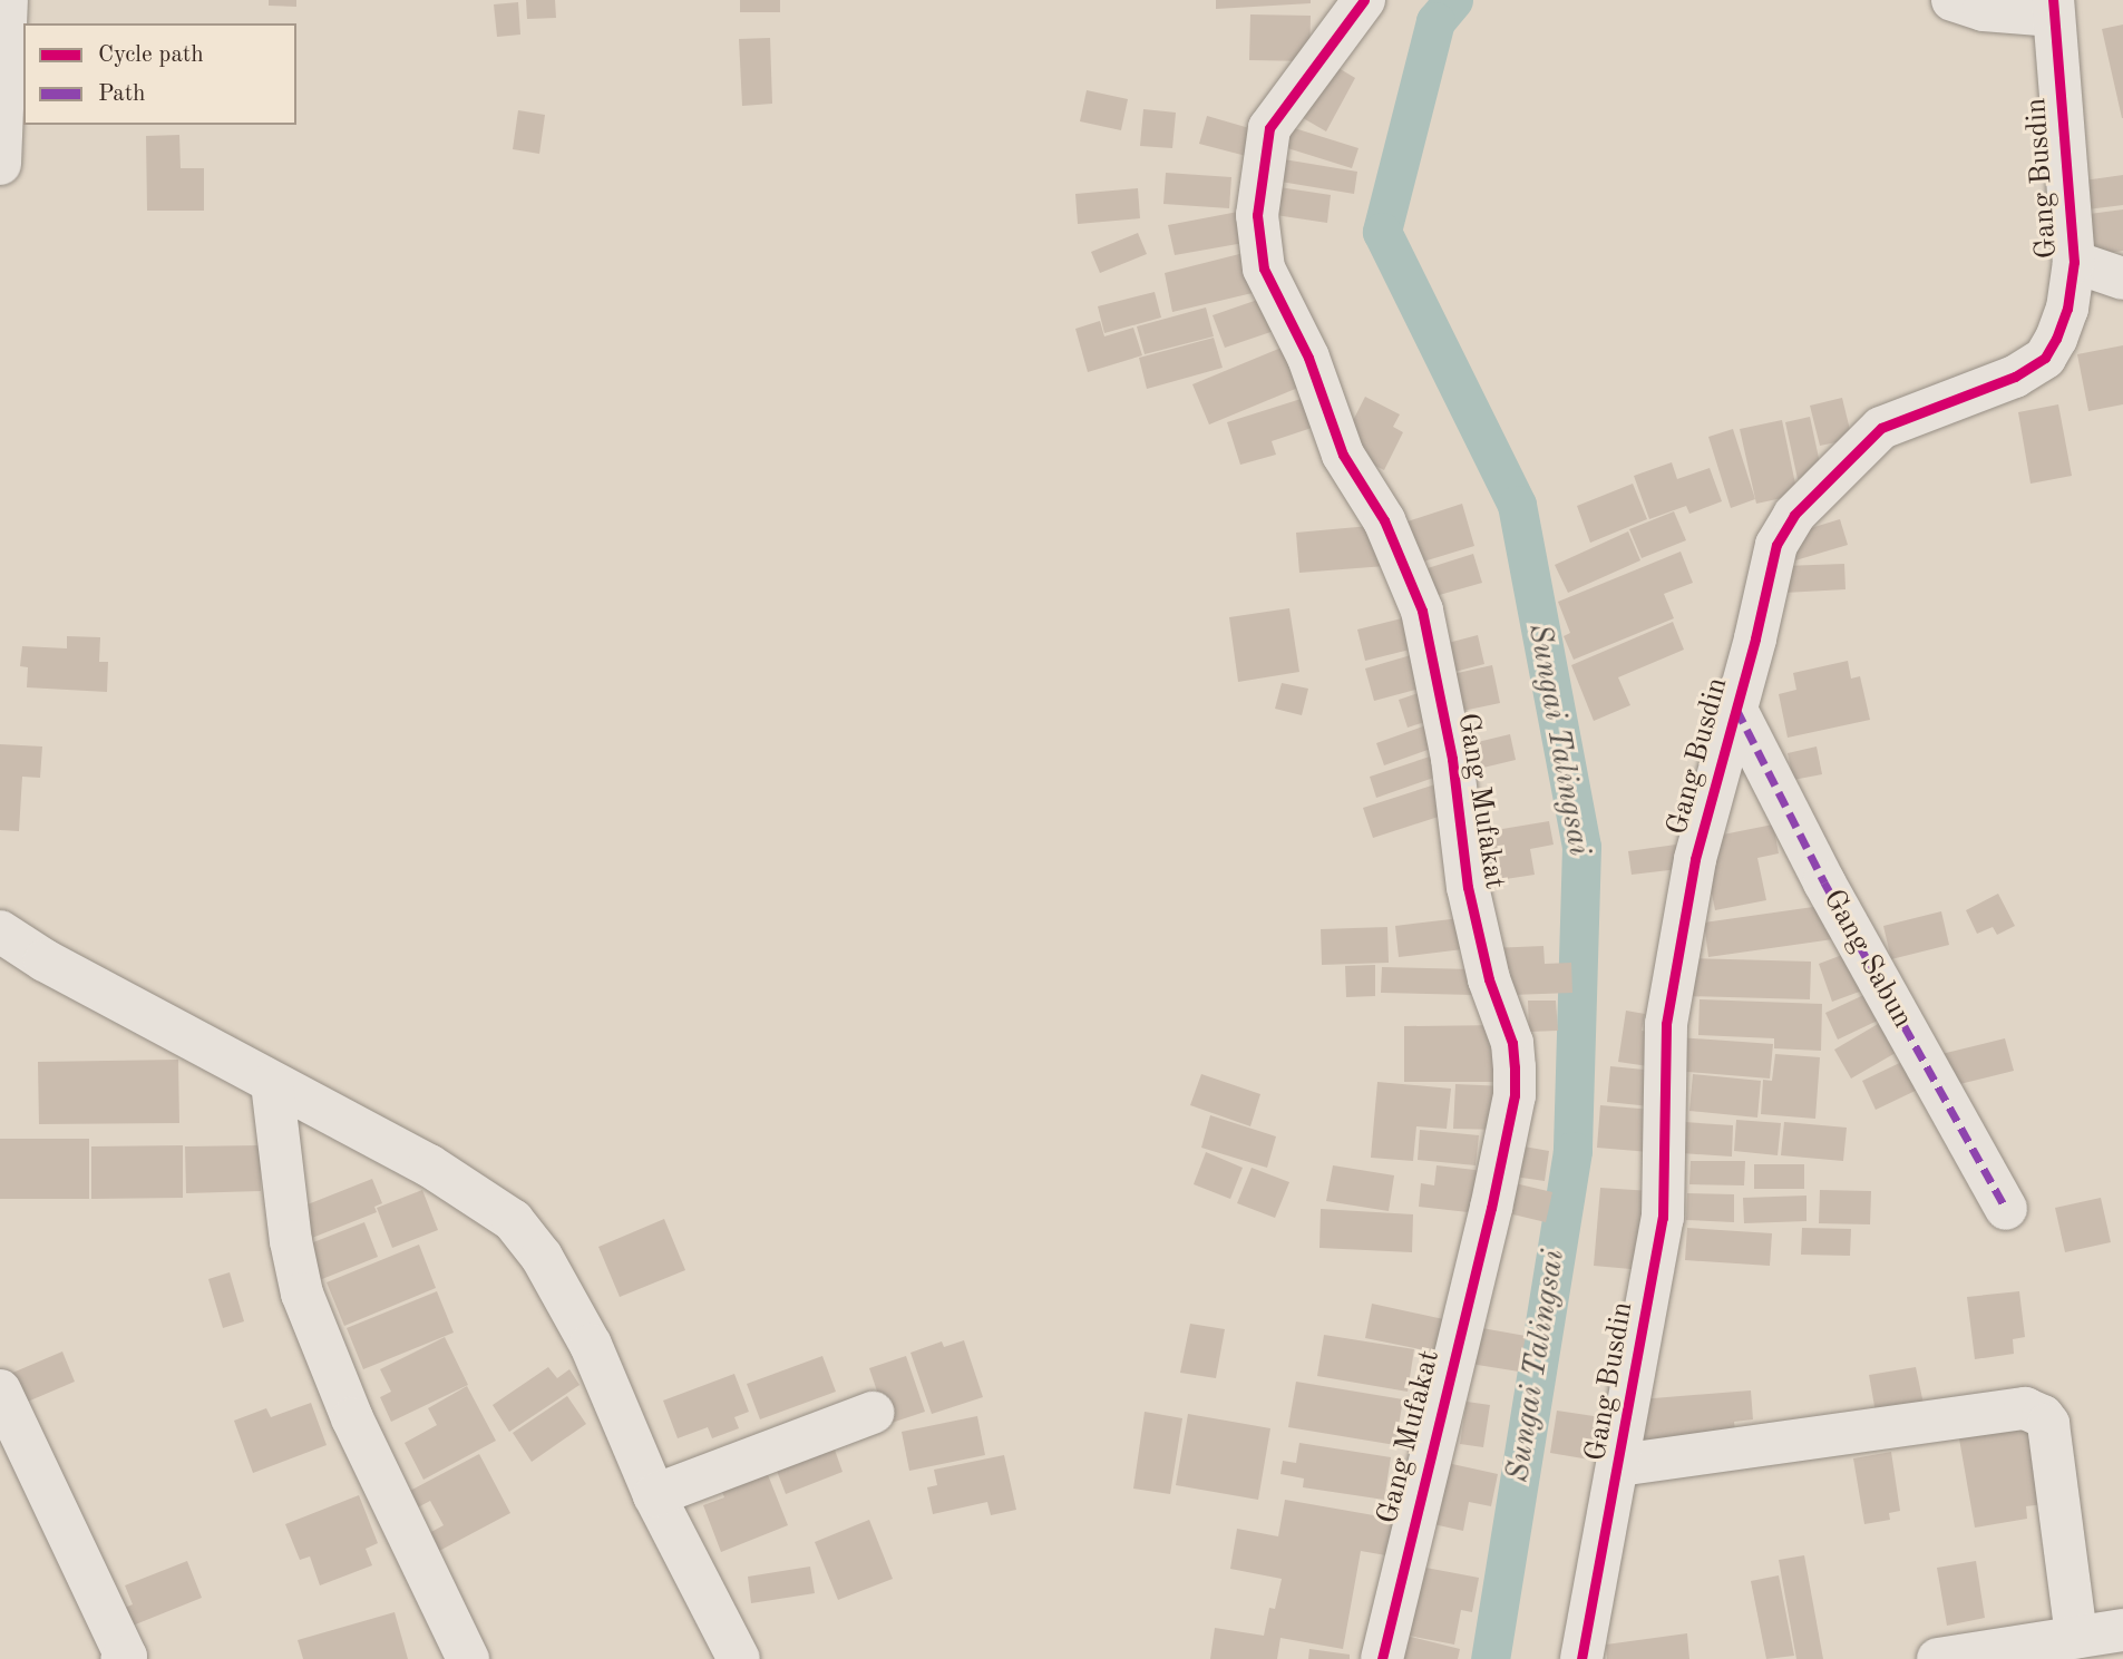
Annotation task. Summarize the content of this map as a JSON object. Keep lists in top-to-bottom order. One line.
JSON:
{"streets":{"street":["Gang Busdin","Gang Mufakat","Gang Sabun"]},"crossings":[["Gang Busdin","Gang Sabun"]],"water":["Sungai Talingsai"],"legend":["Cycle path","Path"]}
